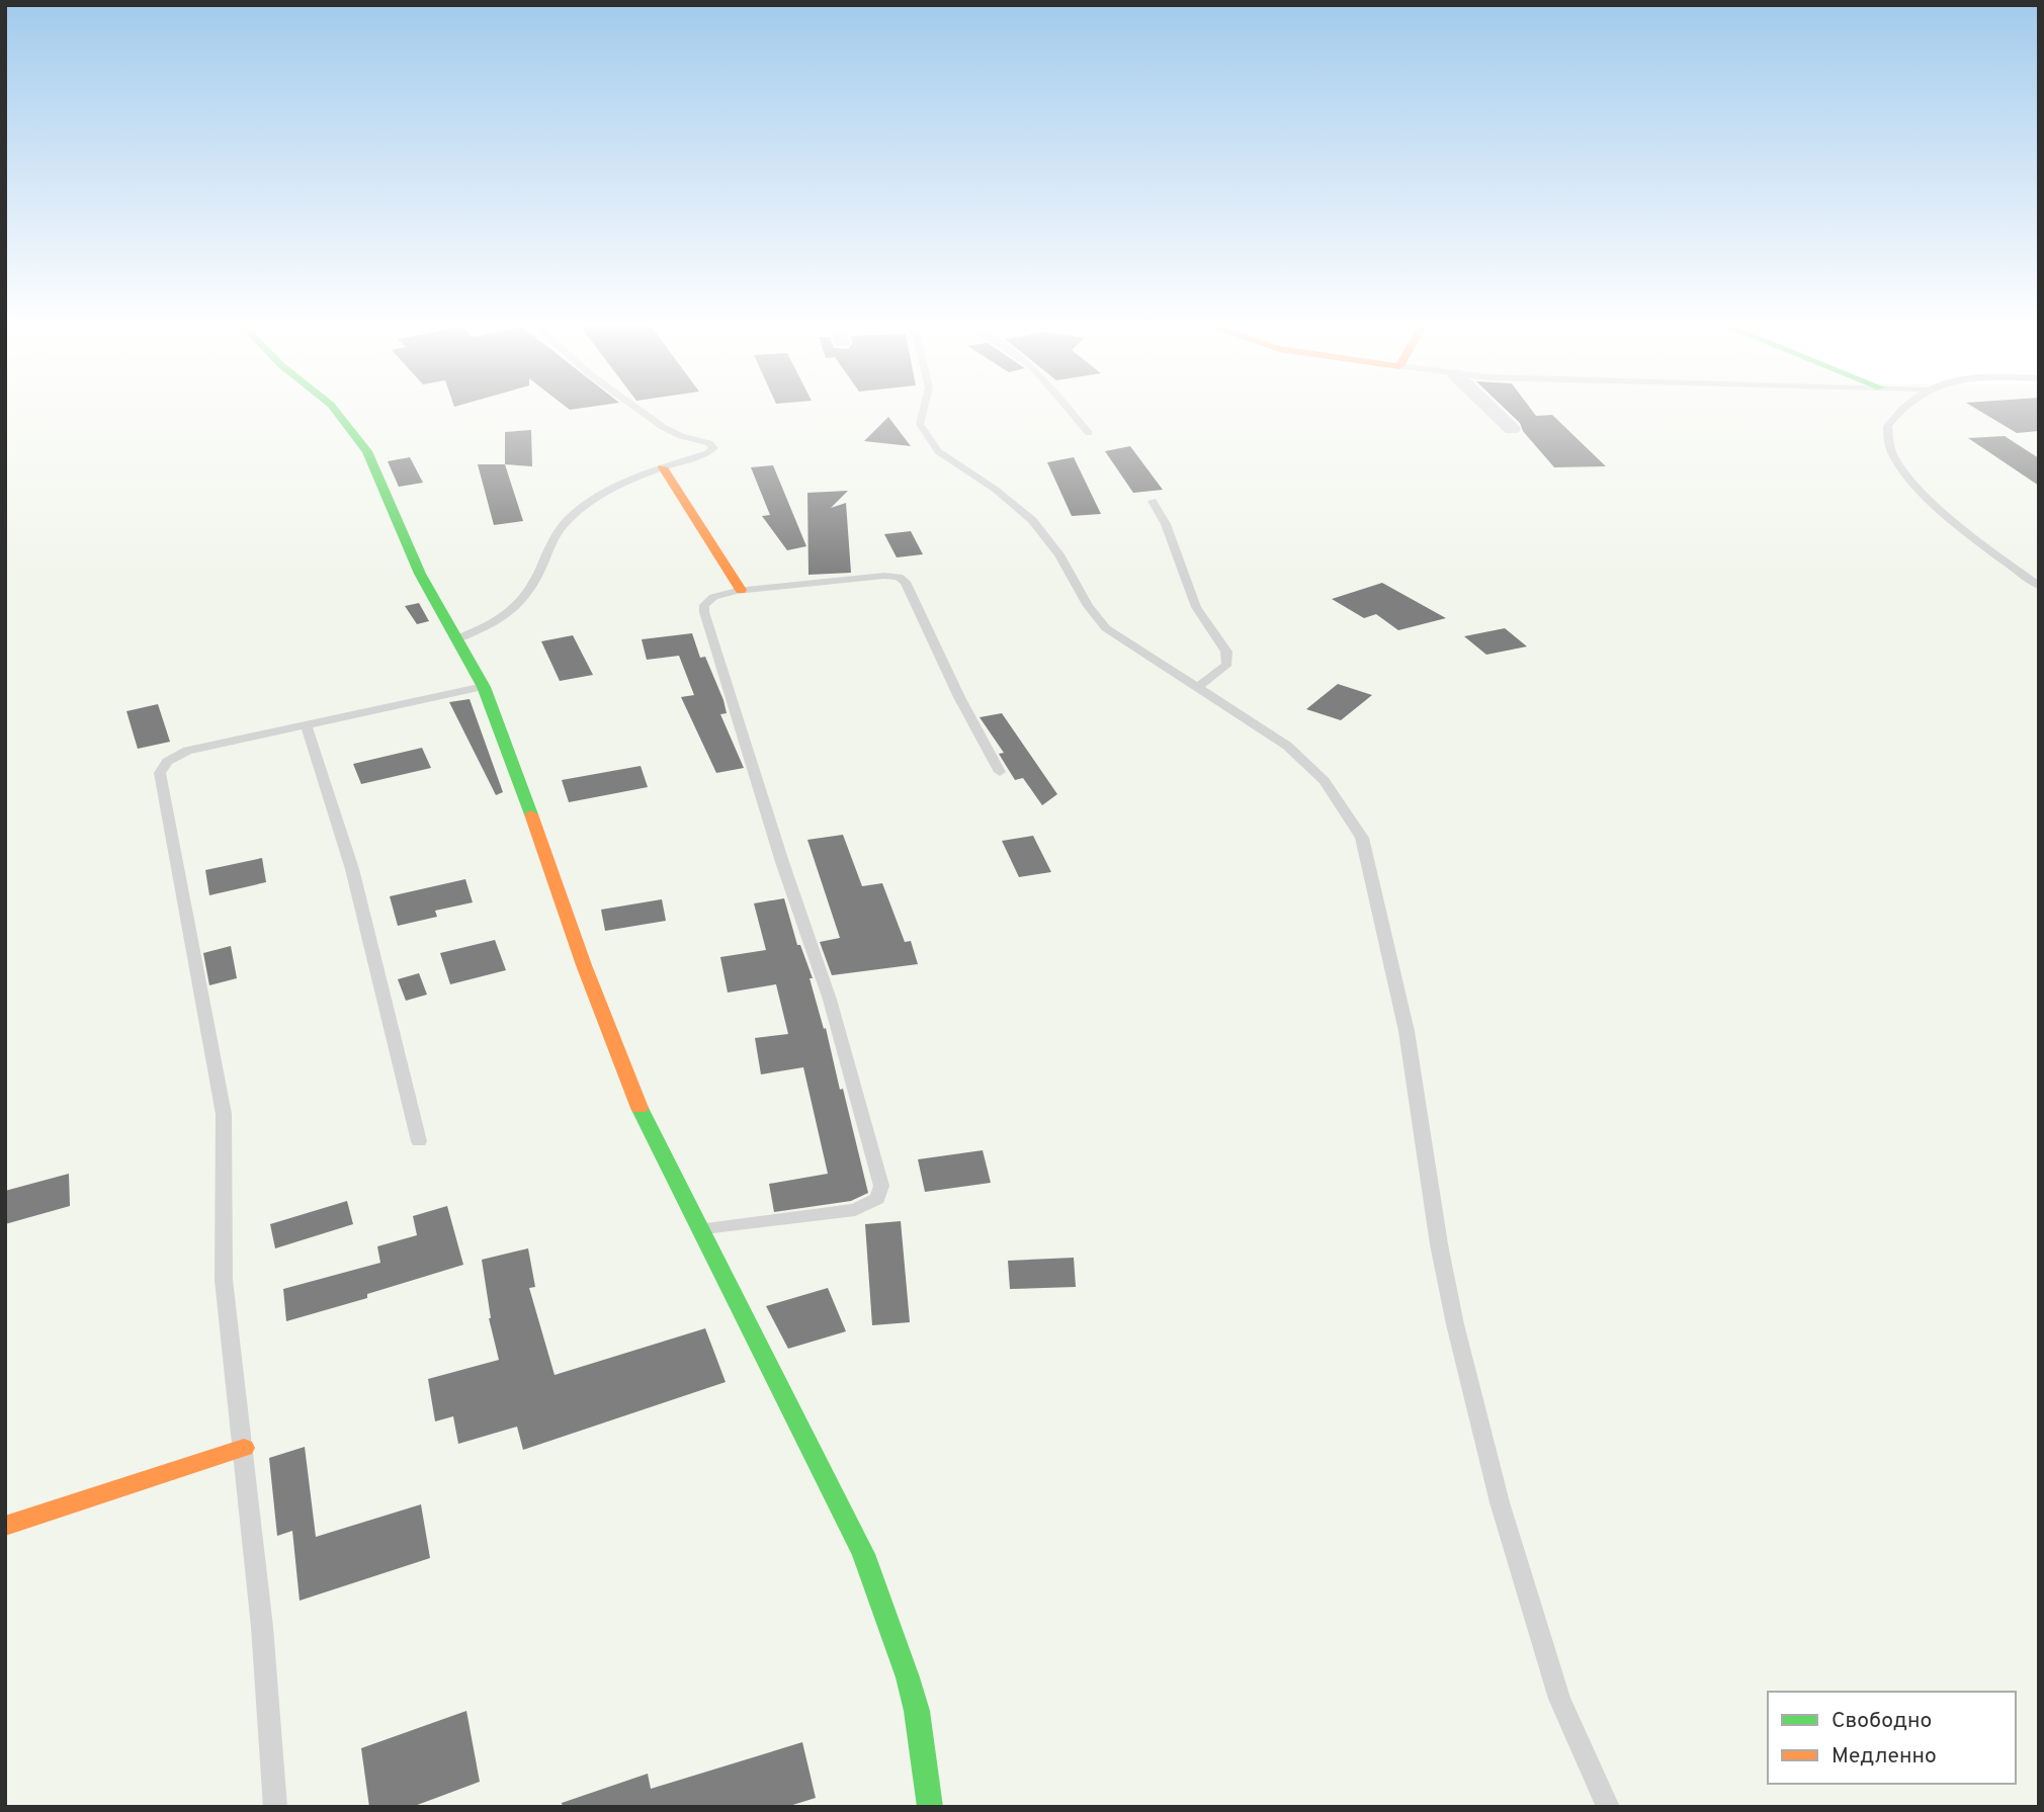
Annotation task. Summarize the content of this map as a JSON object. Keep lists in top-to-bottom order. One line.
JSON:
{"legend":["Свободно","Медленно"]}
